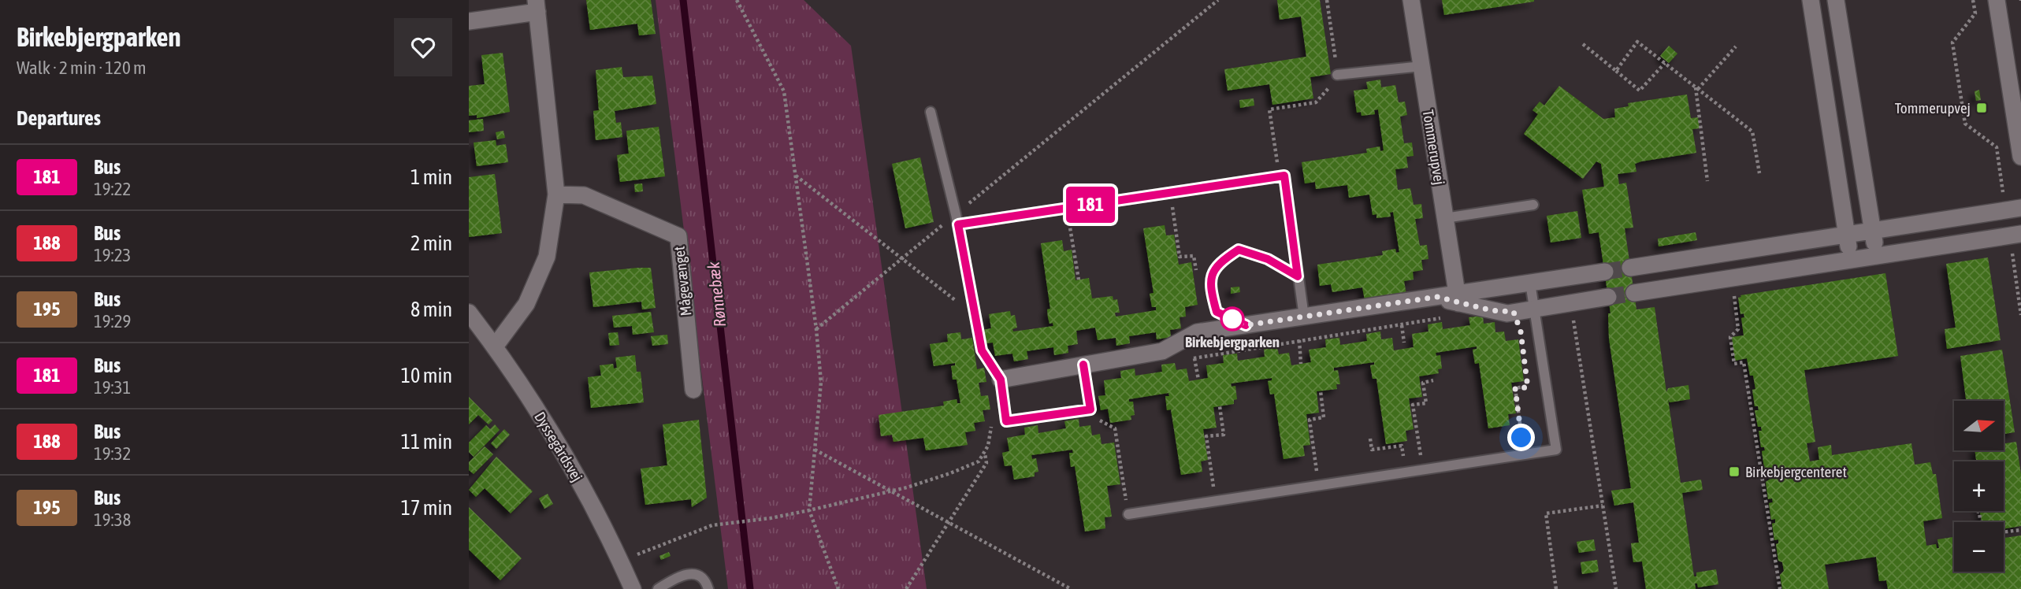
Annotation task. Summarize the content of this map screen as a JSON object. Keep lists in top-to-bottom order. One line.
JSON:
{"streets":{"street":["Tommerupvej","Mågevænget","Dyssegårdsvej"]},"water":["Rønnebæk"],"places":{"transit":["Tommerupvej","Birkebjergcenteret"],"other":["Birkebjergparken"]},"lines":["bus line 181"],"north":"right","page":{"heading":[["Birkebjergparken","Walk · 2 min · 120 m"],"Departures"],"on_map":"181","list":[{"mark":"181","name":"Bus","note":"19:22","value":"1 min"},{"mark":"188","name":"Bus","note":"19:23","value":"2 min"},{"mark":"195","name":"Bus","note":"19:29","value":"8 min"},{"mark":"181","name":"Bus","note":"19:31","value":"10 min"},{"mark":"188","name":"Bus","note":"19:32","value":"11 min"},{"mark":"195","name":"Bus","note":"19:38","value":"17 min"}],"map_buttons":["+","−"]}}
